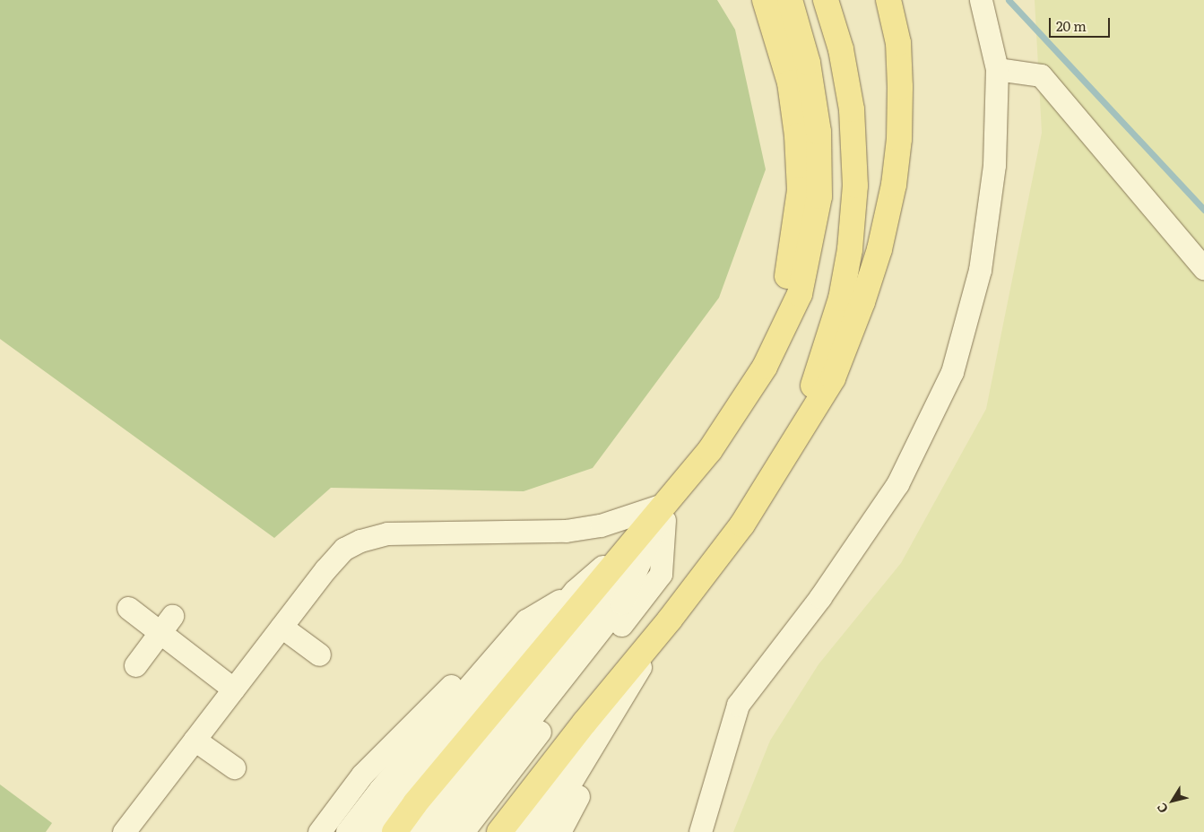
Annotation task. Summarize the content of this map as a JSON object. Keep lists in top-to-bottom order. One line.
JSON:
{"scale_bar":"20 m","north":"bottom left"}
